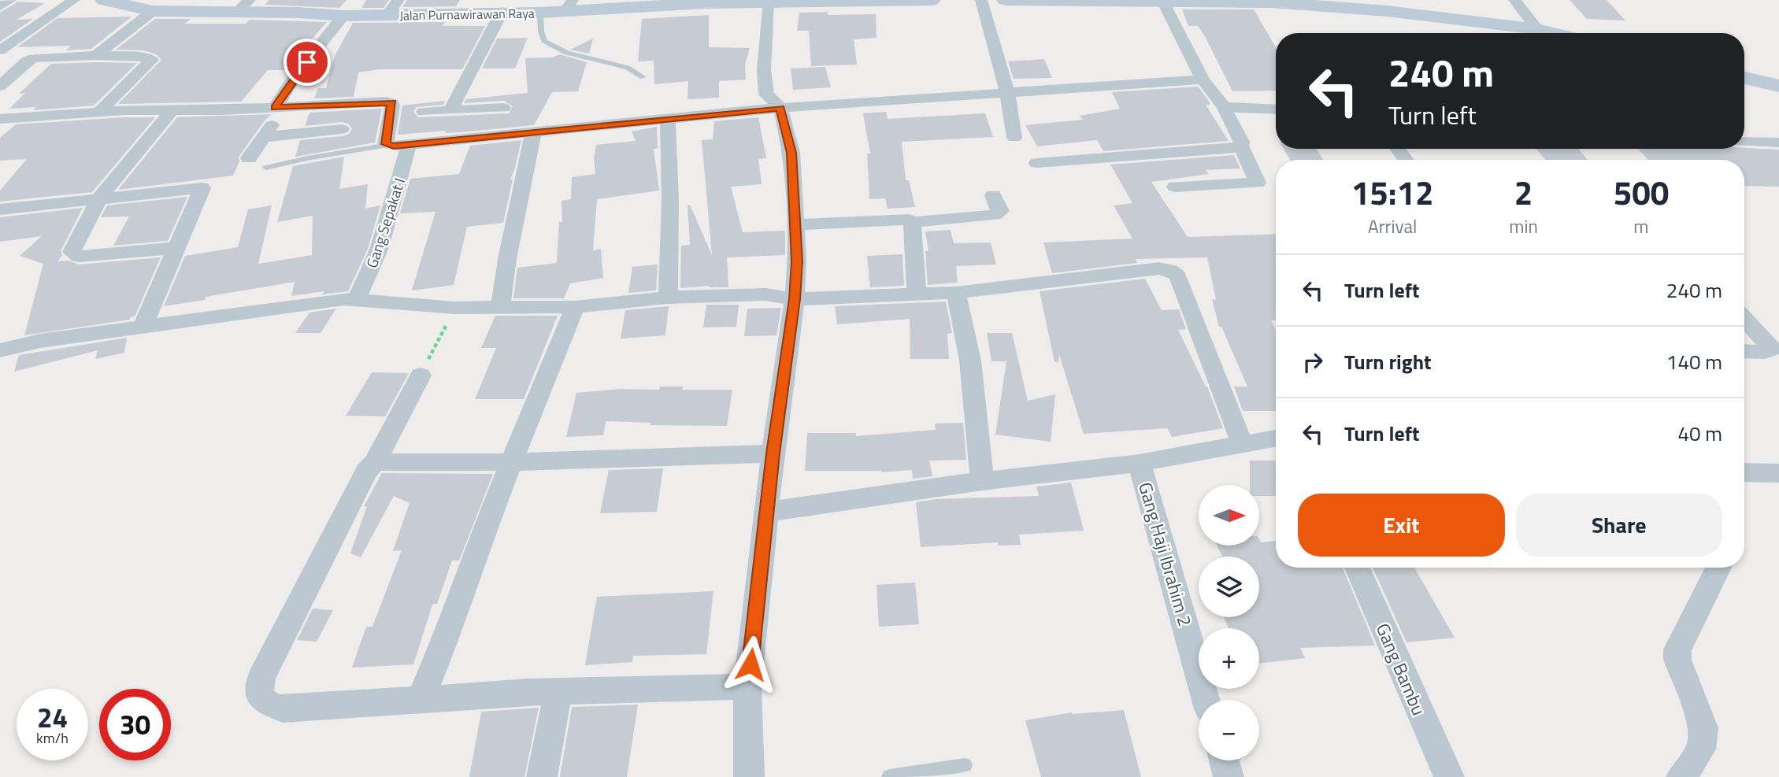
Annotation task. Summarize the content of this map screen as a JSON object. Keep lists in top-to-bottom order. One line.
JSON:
{"streets":{"street":["Jalan Purnawirawan Raya","Gang Sepakat I","Gang Haji Ibrahim 2","Gang Bambu"]},"north":"right","page":{"turn":["240 m","Turn left"],"eta":["15:12","Arrival","2","min","500","m"],"list":[{"name":"Turn left","value":"240 m"},{"name":"Turn right","value":"140 m"},{"name":"Turn left","value":"40 m"}],"buttons":["Exit","Share"],"map_buttons":["+","−"],"speed":"24 km/h","limit":"30"}}
